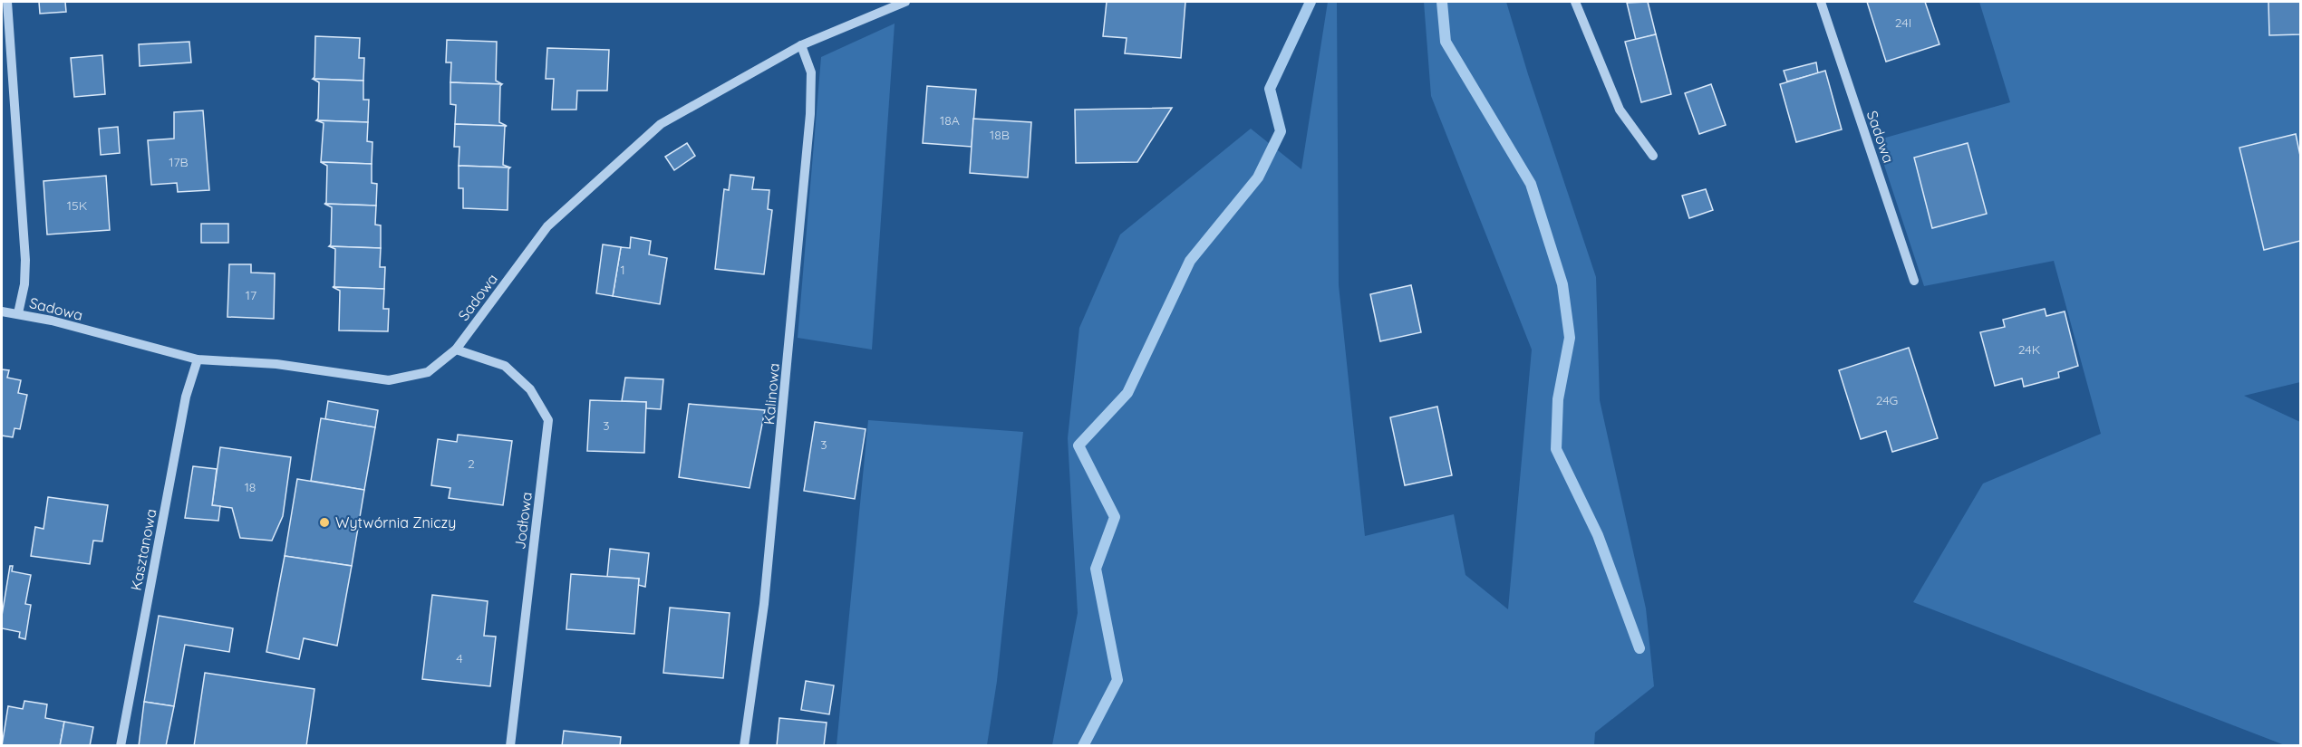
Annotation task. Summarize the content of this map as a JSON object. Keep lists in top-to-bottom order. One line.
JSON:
{"streets":{"street":["Sadowa","Kalinowa","Jodłowa","Kasztanowa"]},"crossings":[["Sadowa","Kalinowa"],["Sadowa","Jodłowa"],["Sadowa","Kasztanowa"]],"places":["Wytwórnia Zniczy"],"house_numbers":["24I","18A","18B","17B","15K","1","17","24K","24G","3","3","2","18","4"]}
